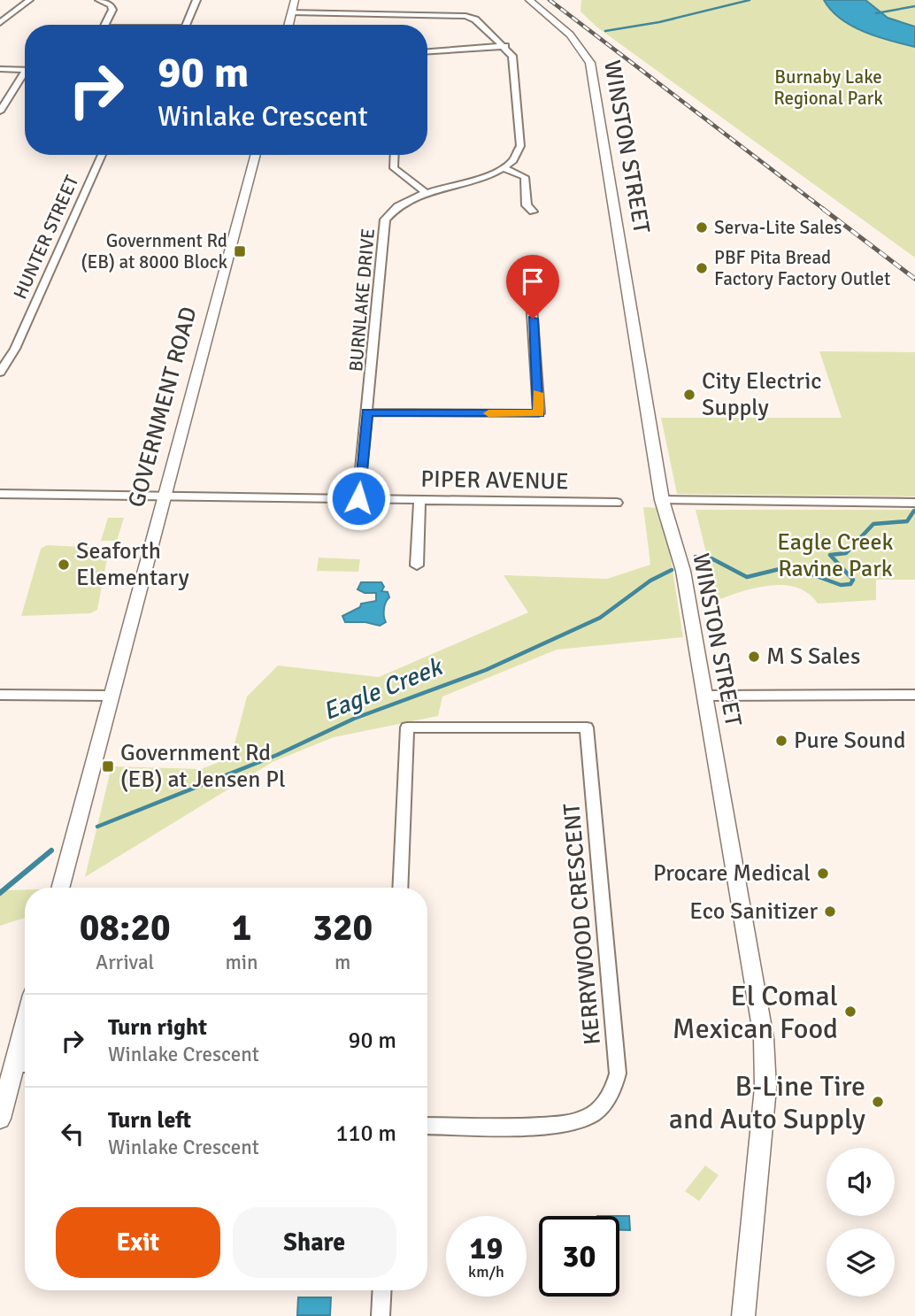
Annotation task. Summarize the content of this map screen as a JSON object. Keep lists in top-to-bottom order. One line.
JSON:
{"streets":{"street":["WINSTON STREET","HUNTER STREET","BURNLAKE DRIVE","GOVERNMENT ROAD","PIPER AVENUE","KERRYWOOD CRESCENT"]},"crossings":[["BURNLAKE DRIVE","PIPER AVENUE"],["GOVERNMENT ROAD","PIPER AVENUE"]],"water":["Eagle Creek"],"parks":["Burnaby Lake Regional Park","Eagle Creek Ravine Park"],"places":{"other":["Serva-Lite Sales","PBF Pita Bread Factory Factory Outlet","City Electric Supply","Seaforth Elementary","M S Sales","Pure Sound","Procare Medical","Eco Sanitizer","El Comal Mexican Food","B-Line Tire and Auto Supply"],"transit":["Government Rd (EB) at 8000 Block","Government Rd (EB) at Jensen Pl"]},"page":{"turn":["90 m","Winlake Crescent"],"eta":["08:20","Arrival","1","min","320","m"],"list":[{"name":"Turn right","note":"Winlake Crescent","value":"90 m"},{"name":"Turn left","note":"Winlake Crescent","value":"110 m"}],"buttons":["Exit","Share"],"speed":"19 km/h","limit":"30"}}
